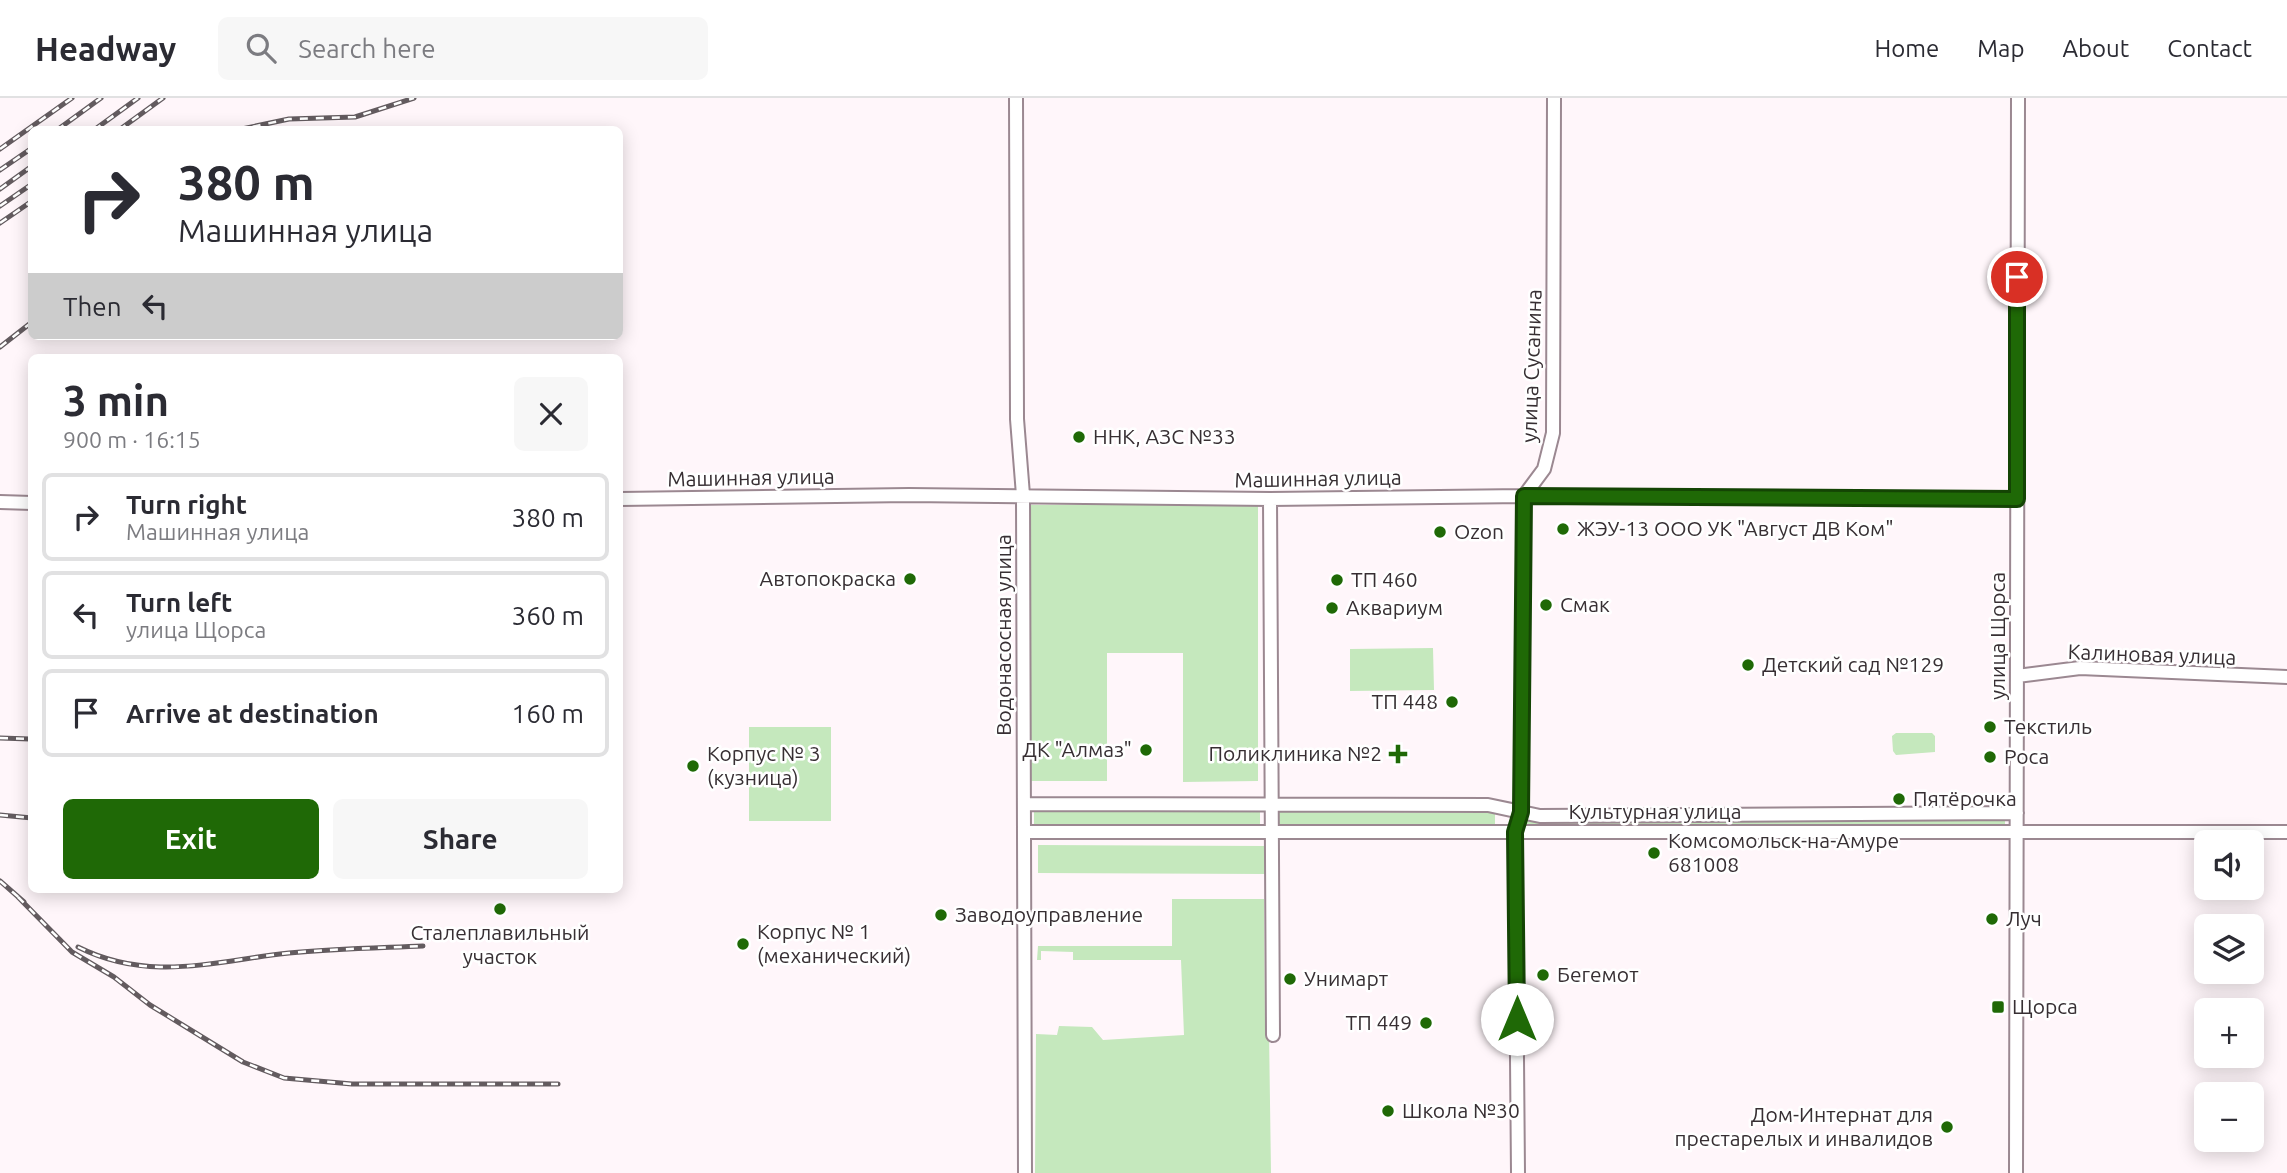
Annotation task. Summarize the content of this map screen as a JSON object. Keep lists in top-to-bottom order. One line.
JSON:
{"streets":{"street":["улица Сусанина","Машинная улица","Водонасосная улица","улица Щорса","Калиновая улица","Культурная улица"]},"crossings":[["улица Сусанина","Машинная улица"],["Машинная улица","Водонасосная улица"],["Машинная улица","улица Щорса"],["Водонасосная улица","Культурная улица"],["улица Щорса","Калиновая улица"],["улица Щорса","Культурная улица"]],"places":{"other":["ННК, АЗС №33","ЖЭУ-13 ООО УК \"Август ДВ Ком\"","Ozon","Автопокраска","ТП 460","Смак","Аквариум","Детский сад №129","ТП 448","Текстиль","ДК \"Алмаз\"","Роса","Корпус № 3 (кузница)","Пятёрочка","Комсомольск-на-Амуре 681008","Сталеплавильный участок","Заводоуправление","Луч","Корпус № 1 (механический)","Бегемот","Унимарт","ТП 449","Школа №30","Дом-Интернат для престарелых и инвалидов"],"health":["Поликлиника №2"],"transit":["Щорса"]},"page":{"header":"Headway","search":"Search here","nav":["Home","Map","About","Contact"],"turn":["380 m","Машинная улица"],"then":"Then","heading":["3 min","900 m · 16:15"],"list":[{"name":"Turn right","note":"Машинная улица","value":"380 m"},{"name":"Turn left","note":"улица Щорса","value":"360 m"},{"name":"Arrive at destination","value":"160 m"}],"buttons":["Exit","Share"],"map_buttons":["+","−"]}}
